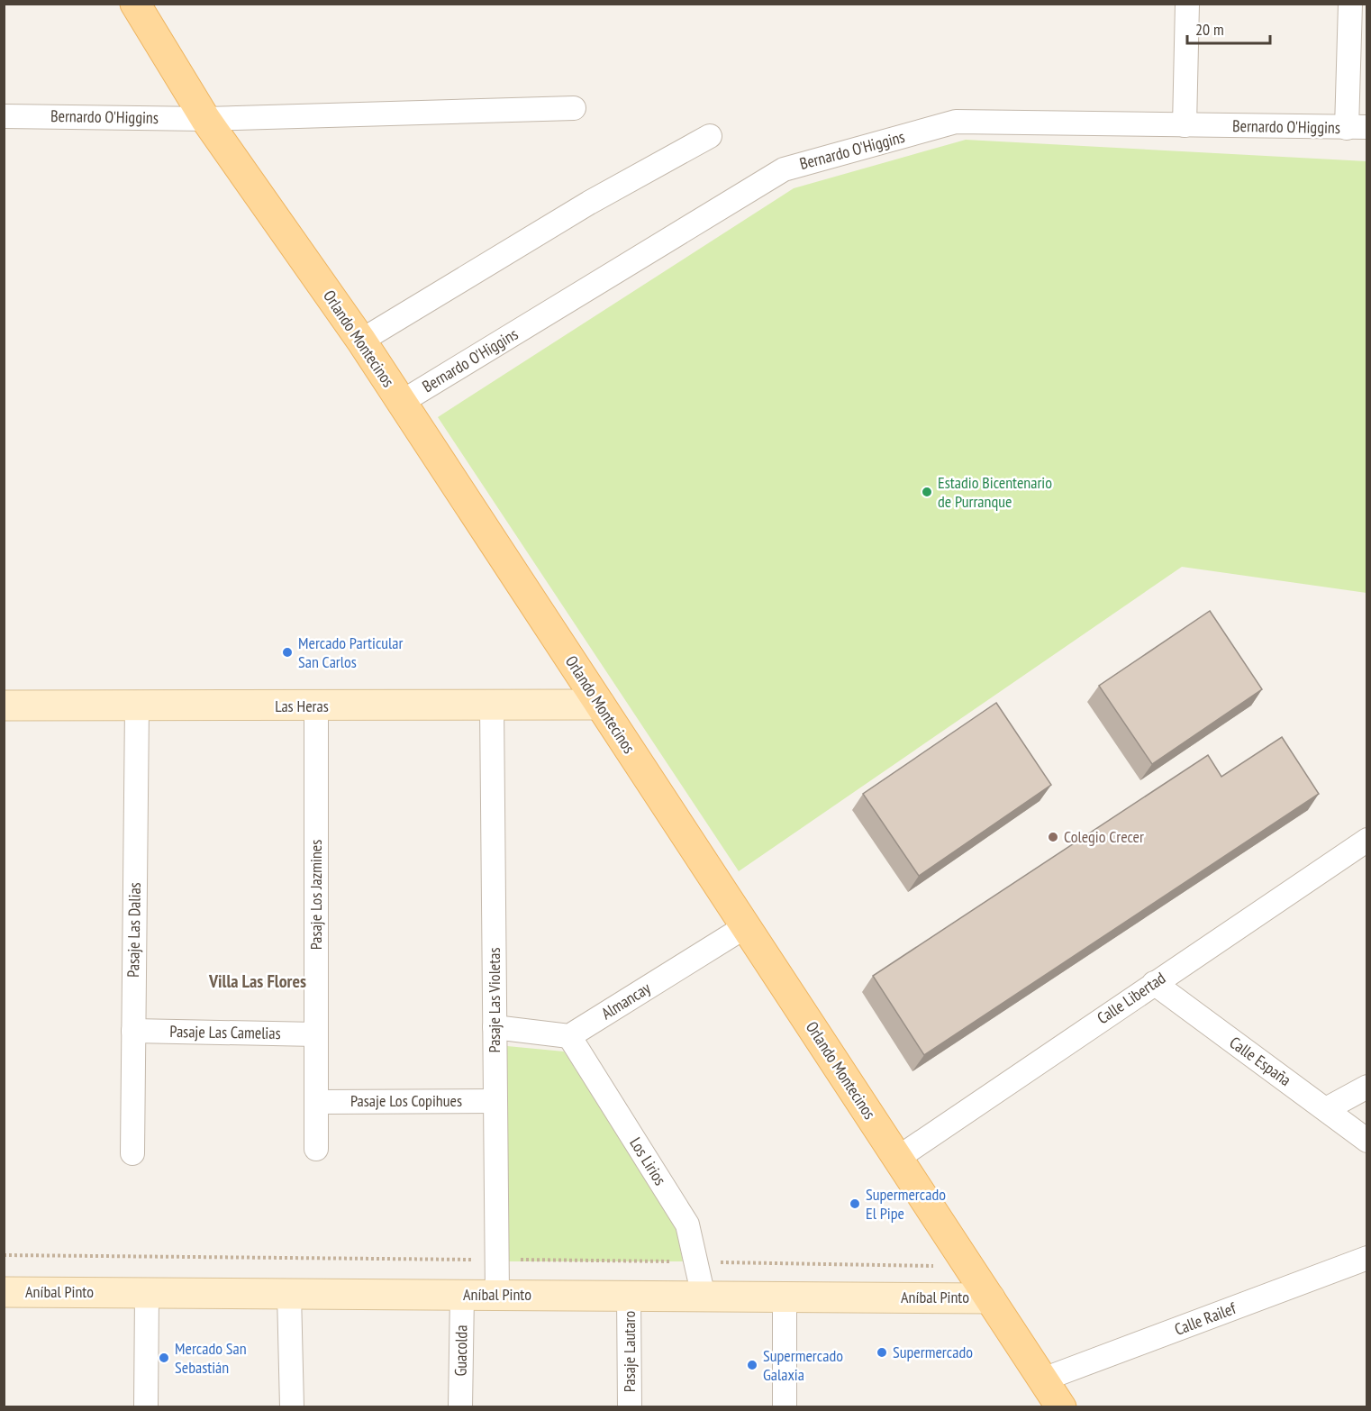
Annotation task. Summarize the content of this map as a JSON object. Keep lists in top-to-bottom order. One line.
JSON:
{"streets":{"main road":["Orlando Montecinos","Las Heras","Aníbal Pinto"],"street":["Bernardo O'Higgins","Pasaje Los Jazmines","Pasaje Las Dalias","Calle Libertad","Pasaje Las Violetas","Almancay","Pasaje Las Camelias","Calle España","Pasaje Los Copihues","Los Lirios","Calle Railef","Guacolda","Pasaje Lautaro"]},"crossings":[["Bernardo O'Higgins","Orlando Montecinos"],["Orlando Montecinos","Las Heras"],["Orlando Montecinos","Calle Libertad"],["Orlando Montecinos","Almancay"],["Orlando Montecinos","Aníbal Pinto"],["Orlando Montecinos","Calle Railef"],["Las Heras","Pasaje Los Jazmines"],["Las Heras","Pasaje Las Dalias"],["Las Heras","Pasaje Las Violetas"],["Pasaje Los Jazmines","Pasaje Las Camelias"],["Pasaje Los Jazmines","Pasaje Los Copihues"],["Pasaje Las Dalias","Pasaje Las Camelias"],["Calle Libertad","Calle España"],["Pasaje Las Violetas","Pasaje Los Copihues"],["Pasaje Las Violetas","Aníbal Pinto"],["Almancay","Los Lirios"],["Los Lirios","Aníbal Pinto"],["Aníbal Pinto","Guacolda"],["Aníbal Pinto","Pasaje Lautaro"]],"districts":["Villa Las Flores"],"places":["Estadio Bicentenario de Purranque","Mercado Particular San Carlos","Colegio Crecer","Supermercado El Pipe","Supermercado","Mercado San Sebastián","Supermercado Galaxia"],"scale_bar":"20 m"}
